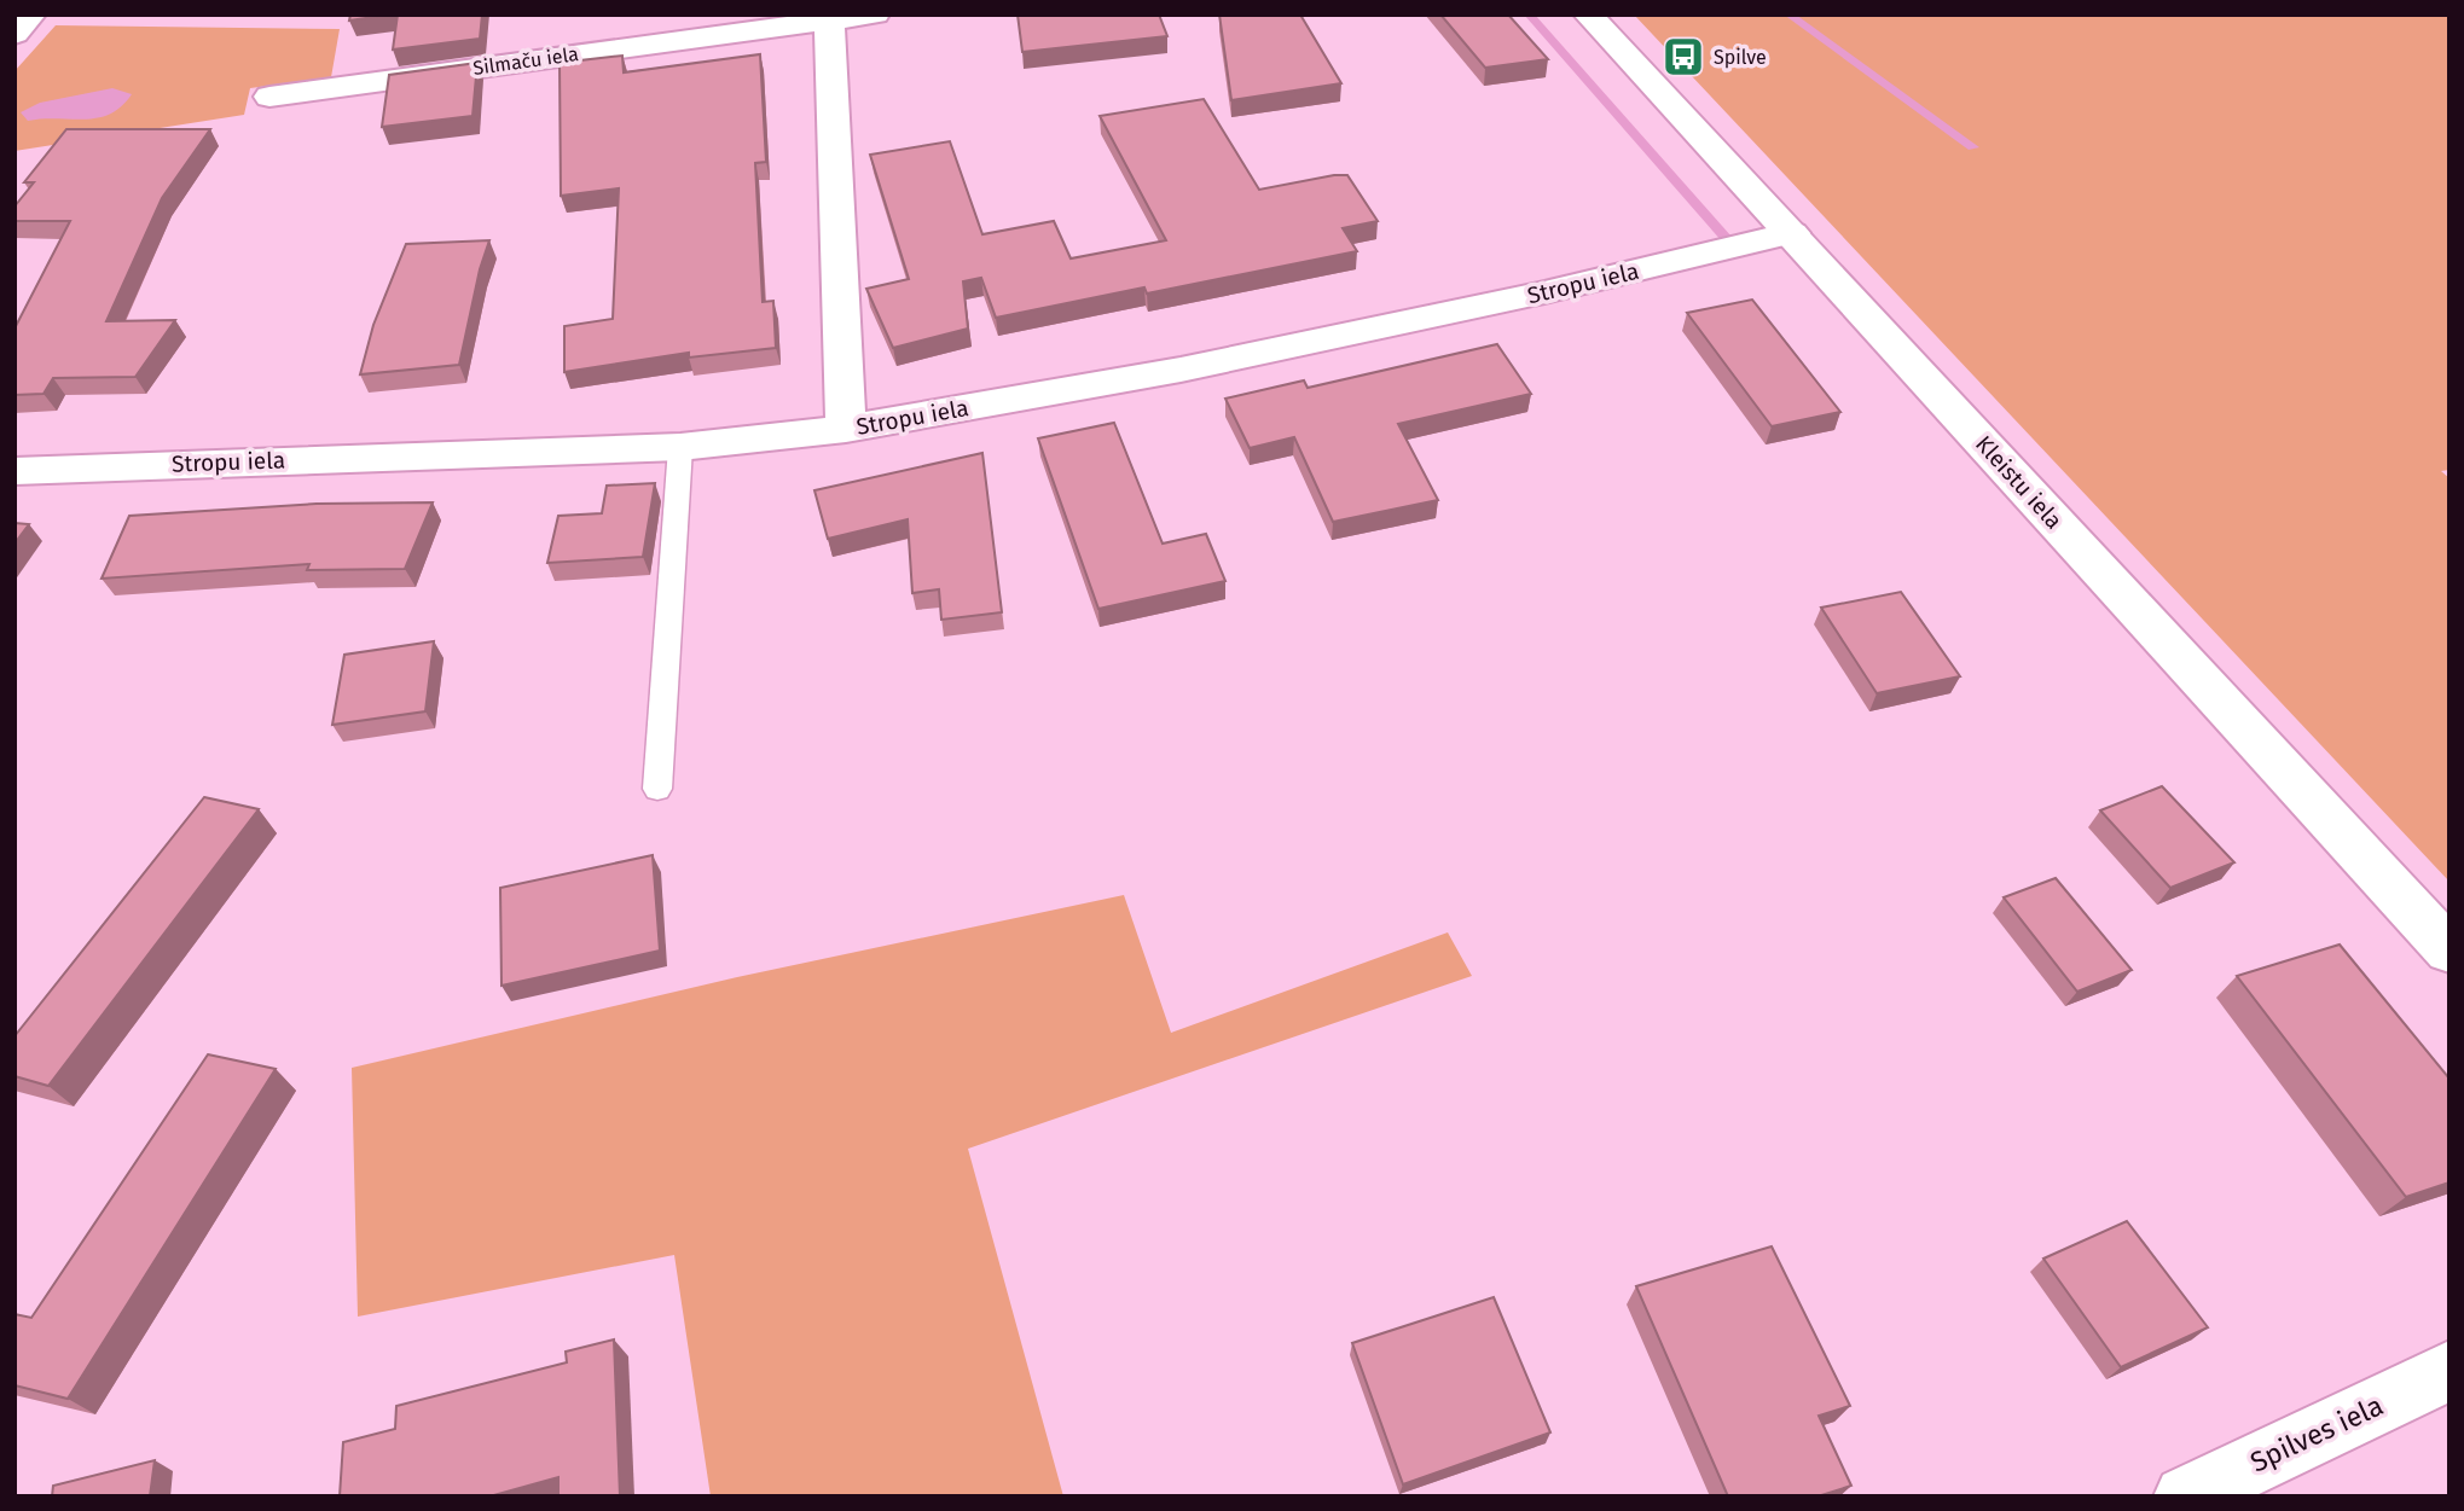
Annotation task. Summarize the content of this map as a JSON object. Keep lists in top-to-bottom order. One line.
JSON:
{"streets":{"street":["Silmaču iela","Stropu iela","Kleistu iela","Spilves iela"]},"crossings":[["Stropu iela","Kleistu iela"]],"places":{"bus stop":["Spilve"]}}
